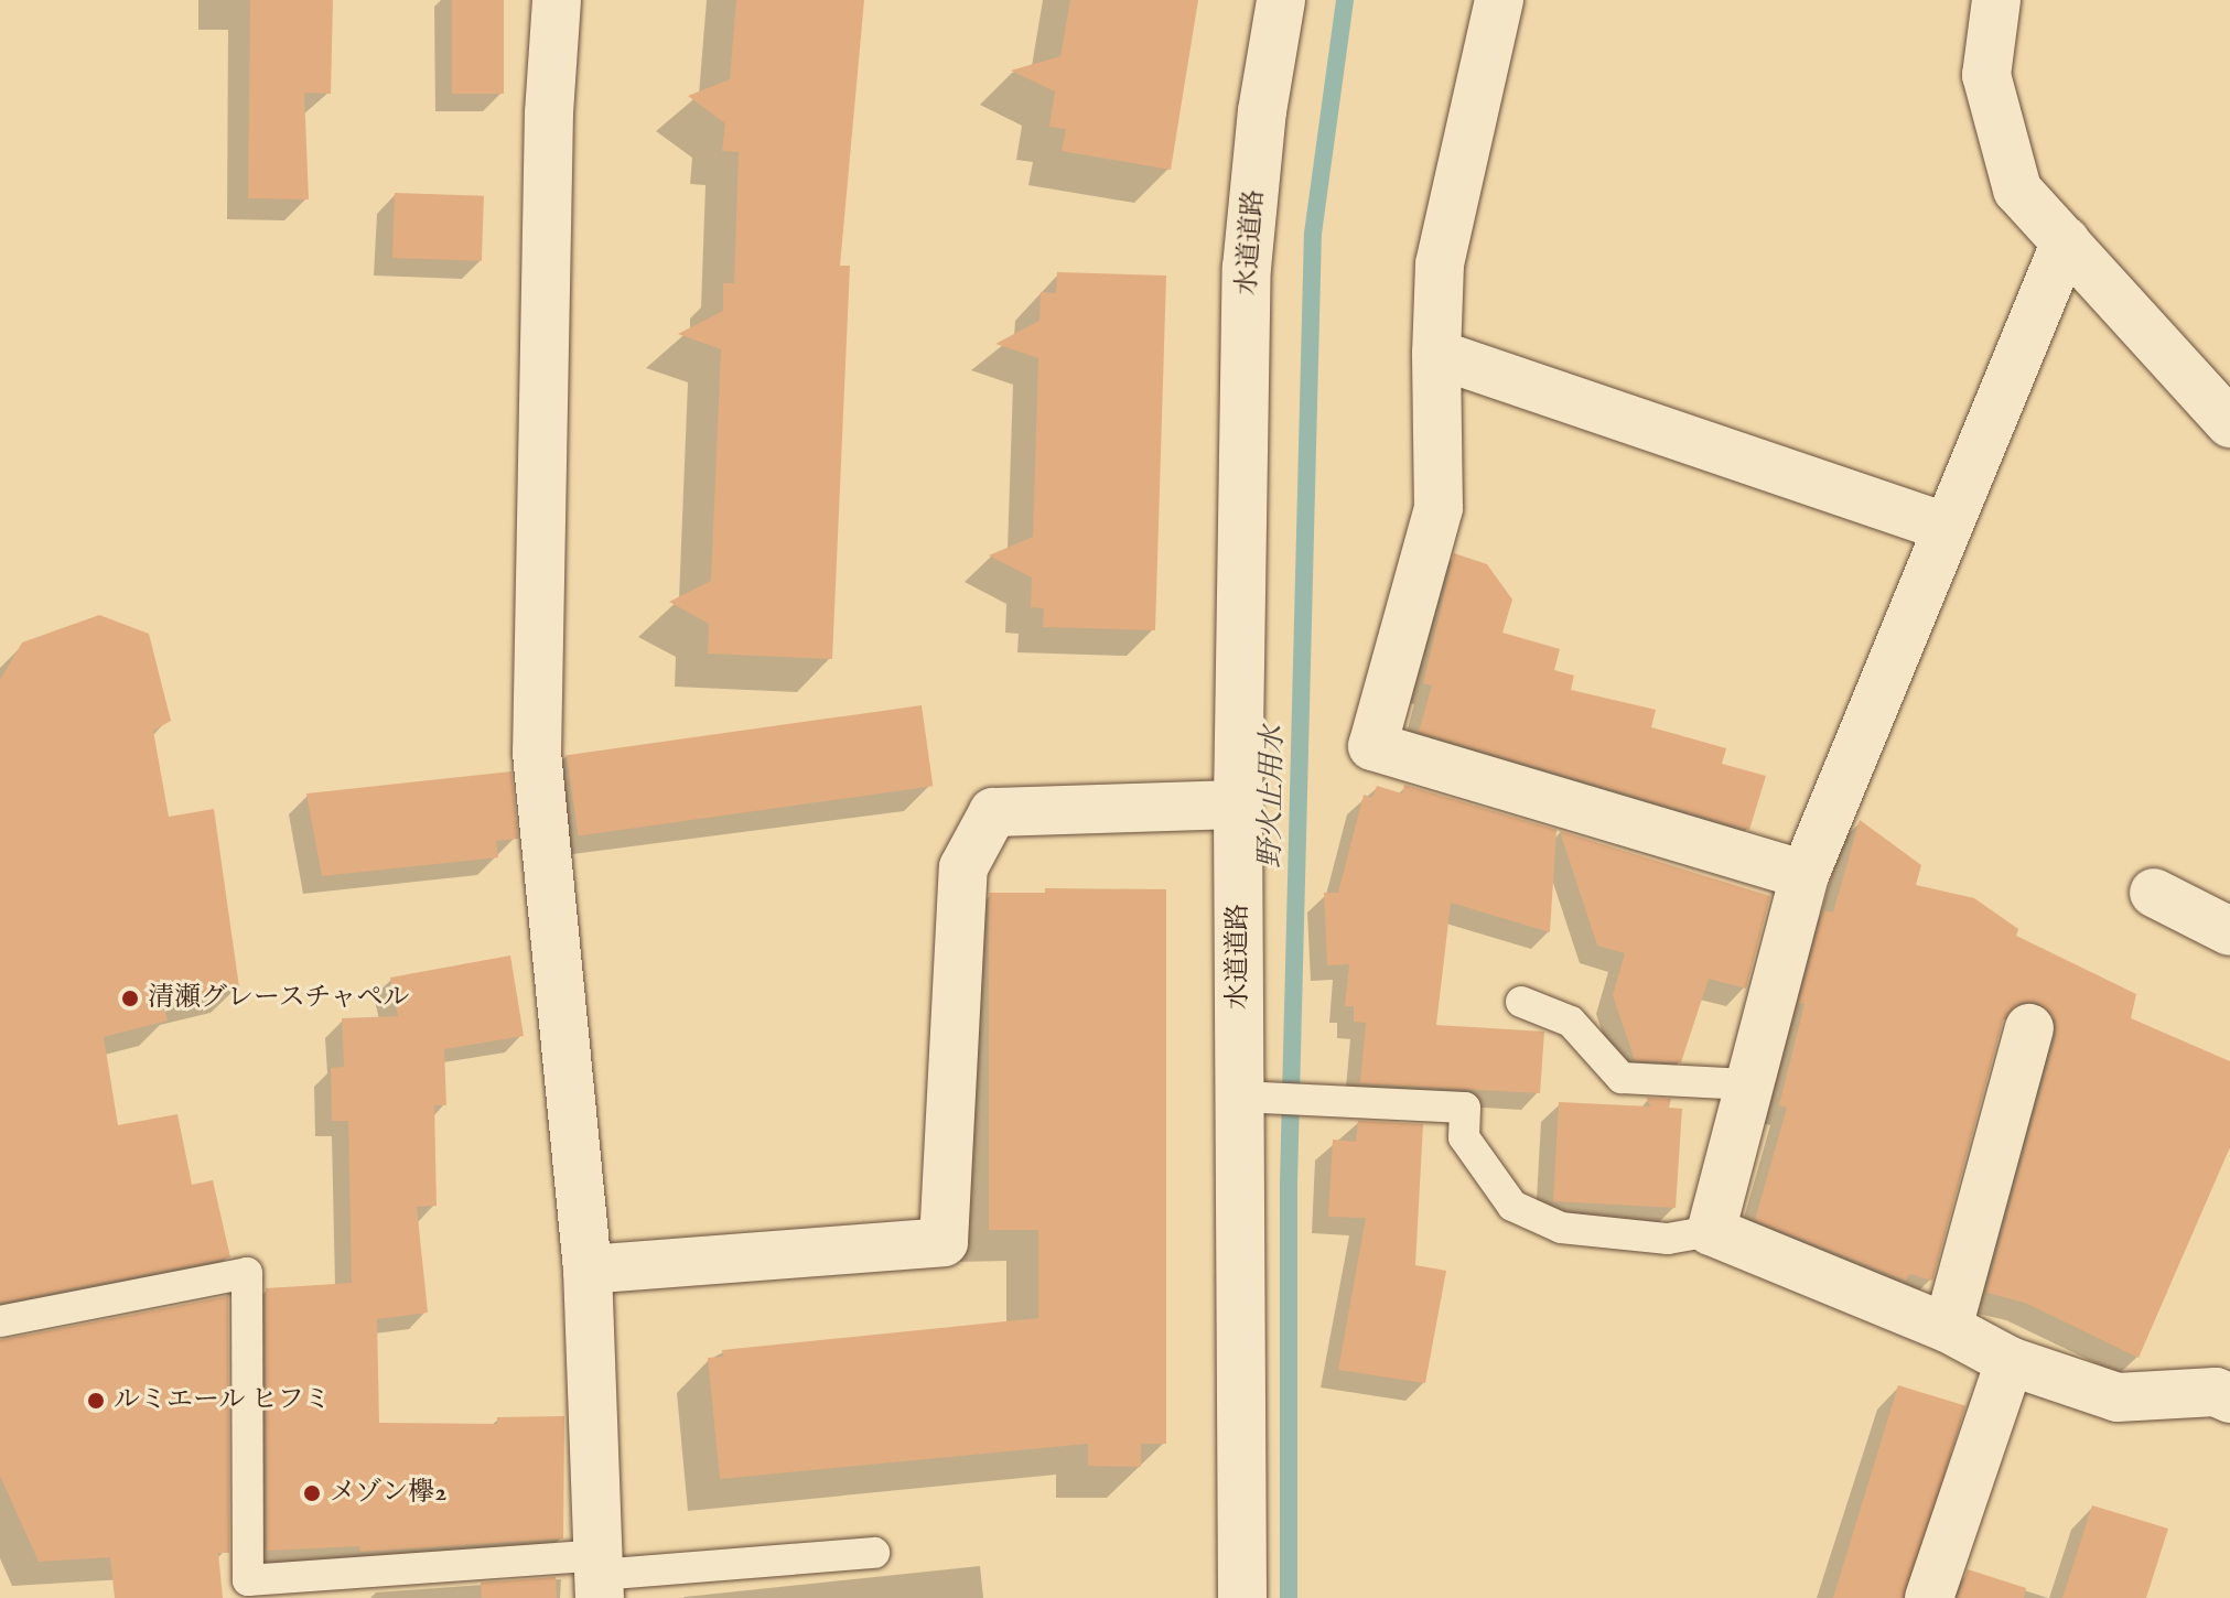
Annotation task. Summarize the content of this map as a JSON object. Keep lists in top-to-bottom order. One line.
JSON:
{"streets":{"street":["水道道路"]},"water":["野火止用水"],"places":["清瀬グレースチャペル","ルミエール ヒフミ","メゾン欅2"]}
